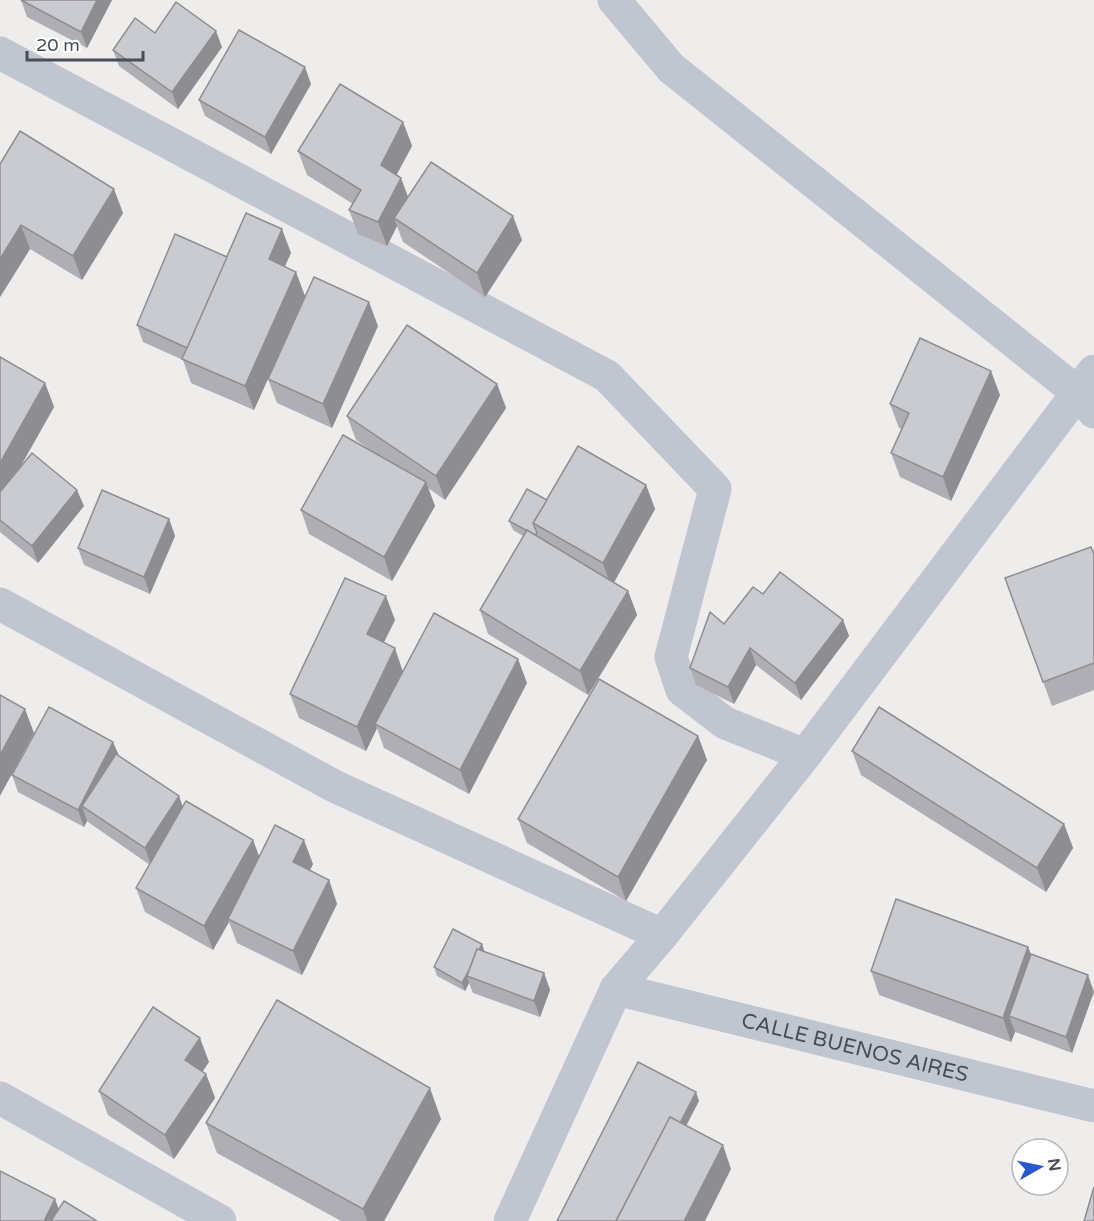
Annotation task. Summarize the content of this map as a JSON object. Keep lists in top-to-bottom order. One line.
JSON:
{"streets":{"street":["CALLE BUENOS AIRES"]},"scale_bar":"20 m","north":"right"}
